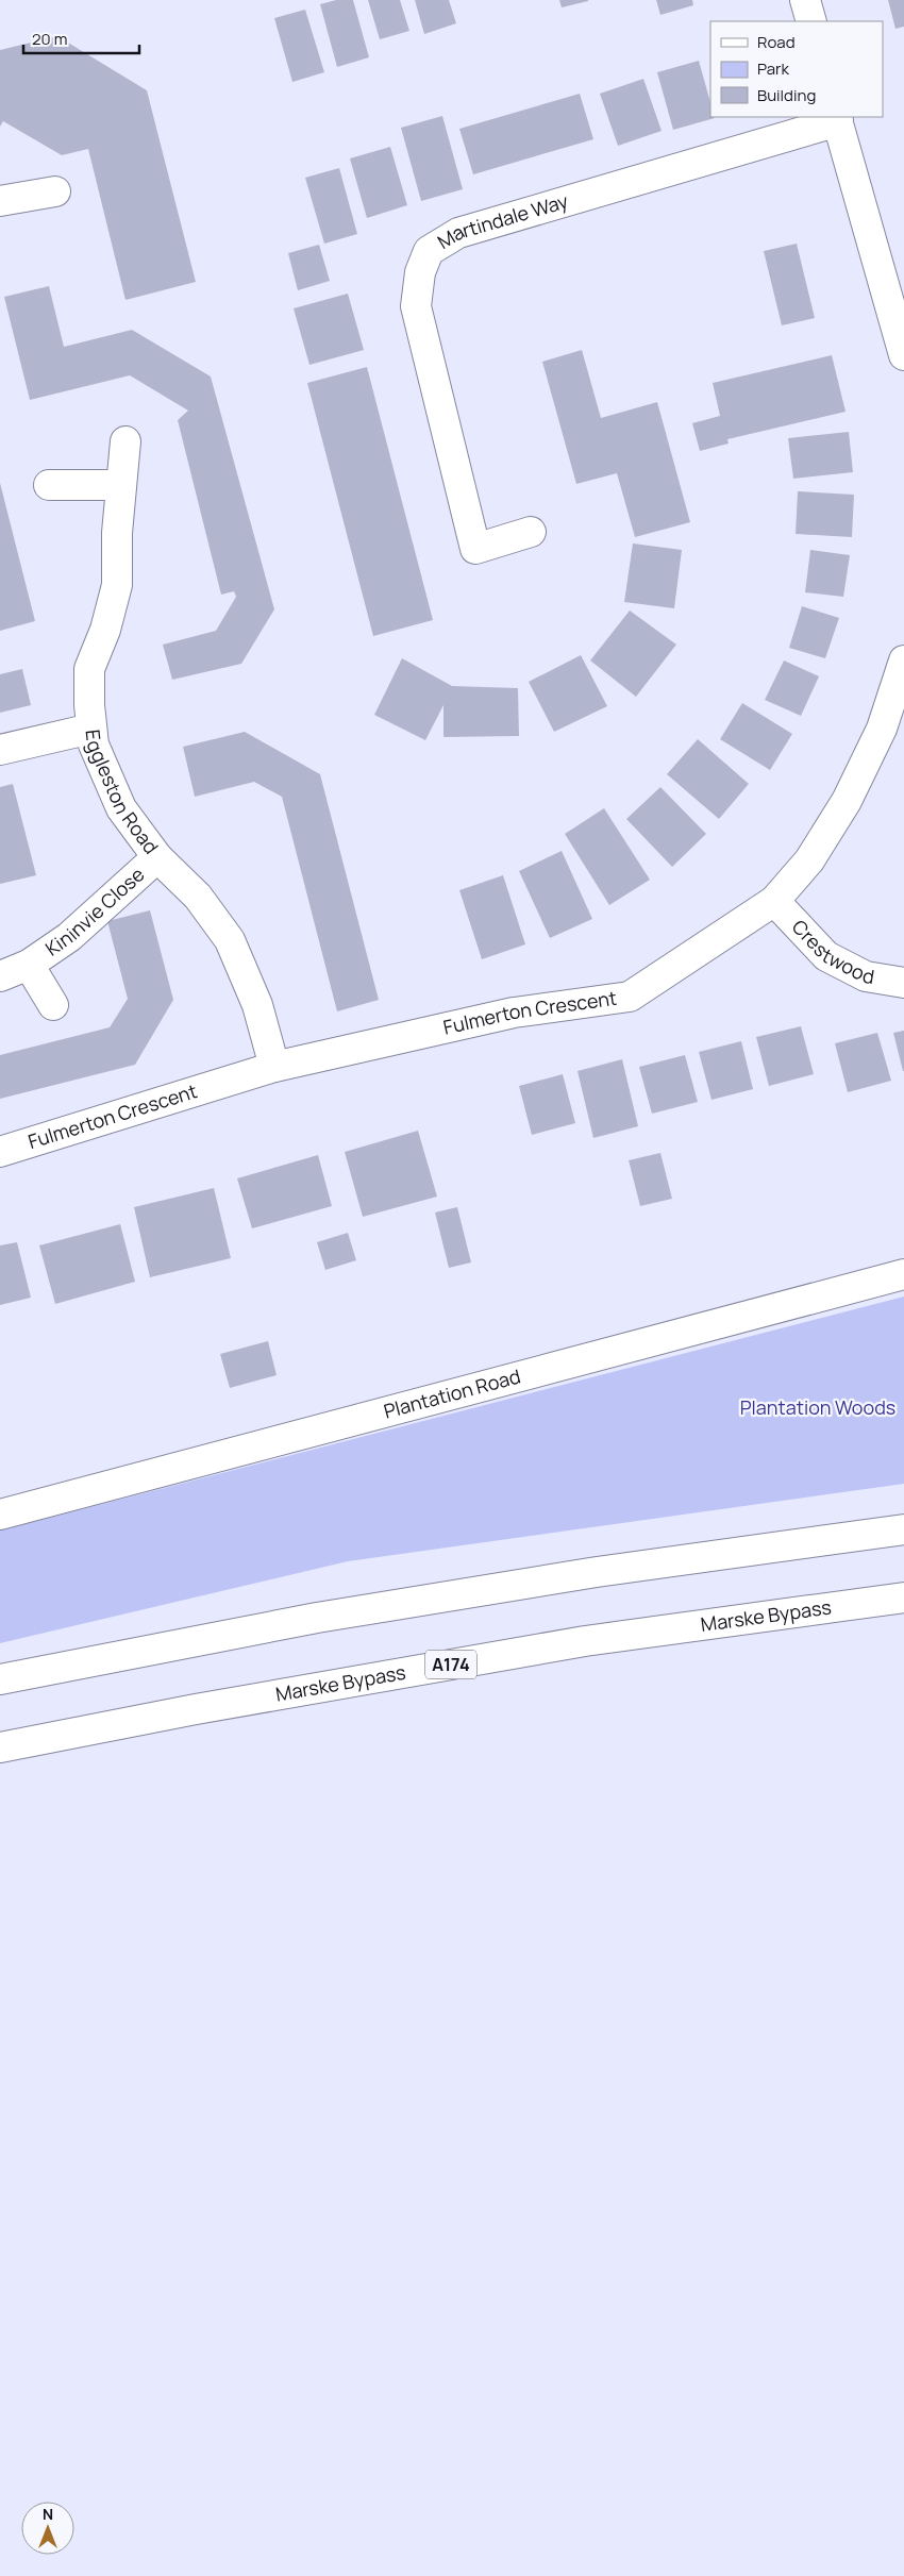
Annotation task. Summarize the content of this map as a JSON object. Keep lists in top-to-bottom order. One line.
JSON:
{"streets":{"street":["Martindale Way","Eggleston Road","Kininvie Close","Crestwood","Fulmerton Crescent","Plantation Road","Marske Bypass","A174"]},"crossings":[["Eggleston Road","Kininvie Close"],["Eggleston Road","Fulmerton Crescent"],["Crestwood","Fulmerton Crescent"]],"parks":["Plantation Woods"],"legend":["Road","Park","Building"],"scale_bar":"20 m","north":"top"}
